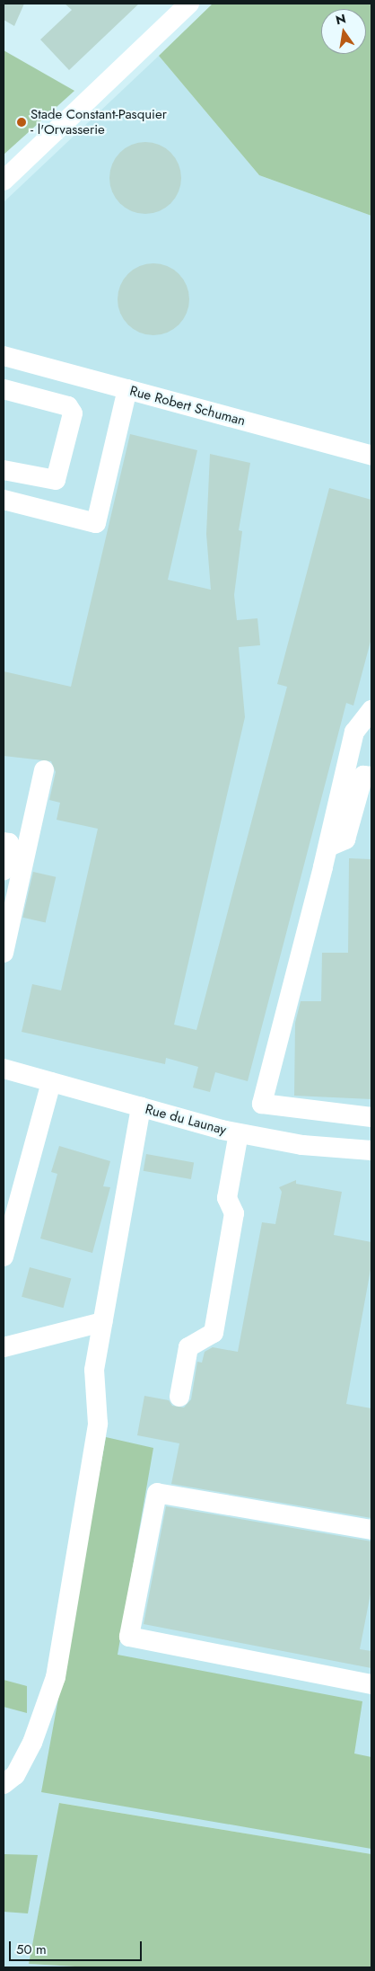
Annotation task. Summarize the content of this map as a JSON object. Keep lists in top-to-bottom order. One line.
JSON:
{"streets":{"street":["Rue Robert Schuman","Rue du Launay"]},"places":["Stade Constant-Pasquier - l'Orvasserie"],"scale_bar":"50 m","north":"top"}
